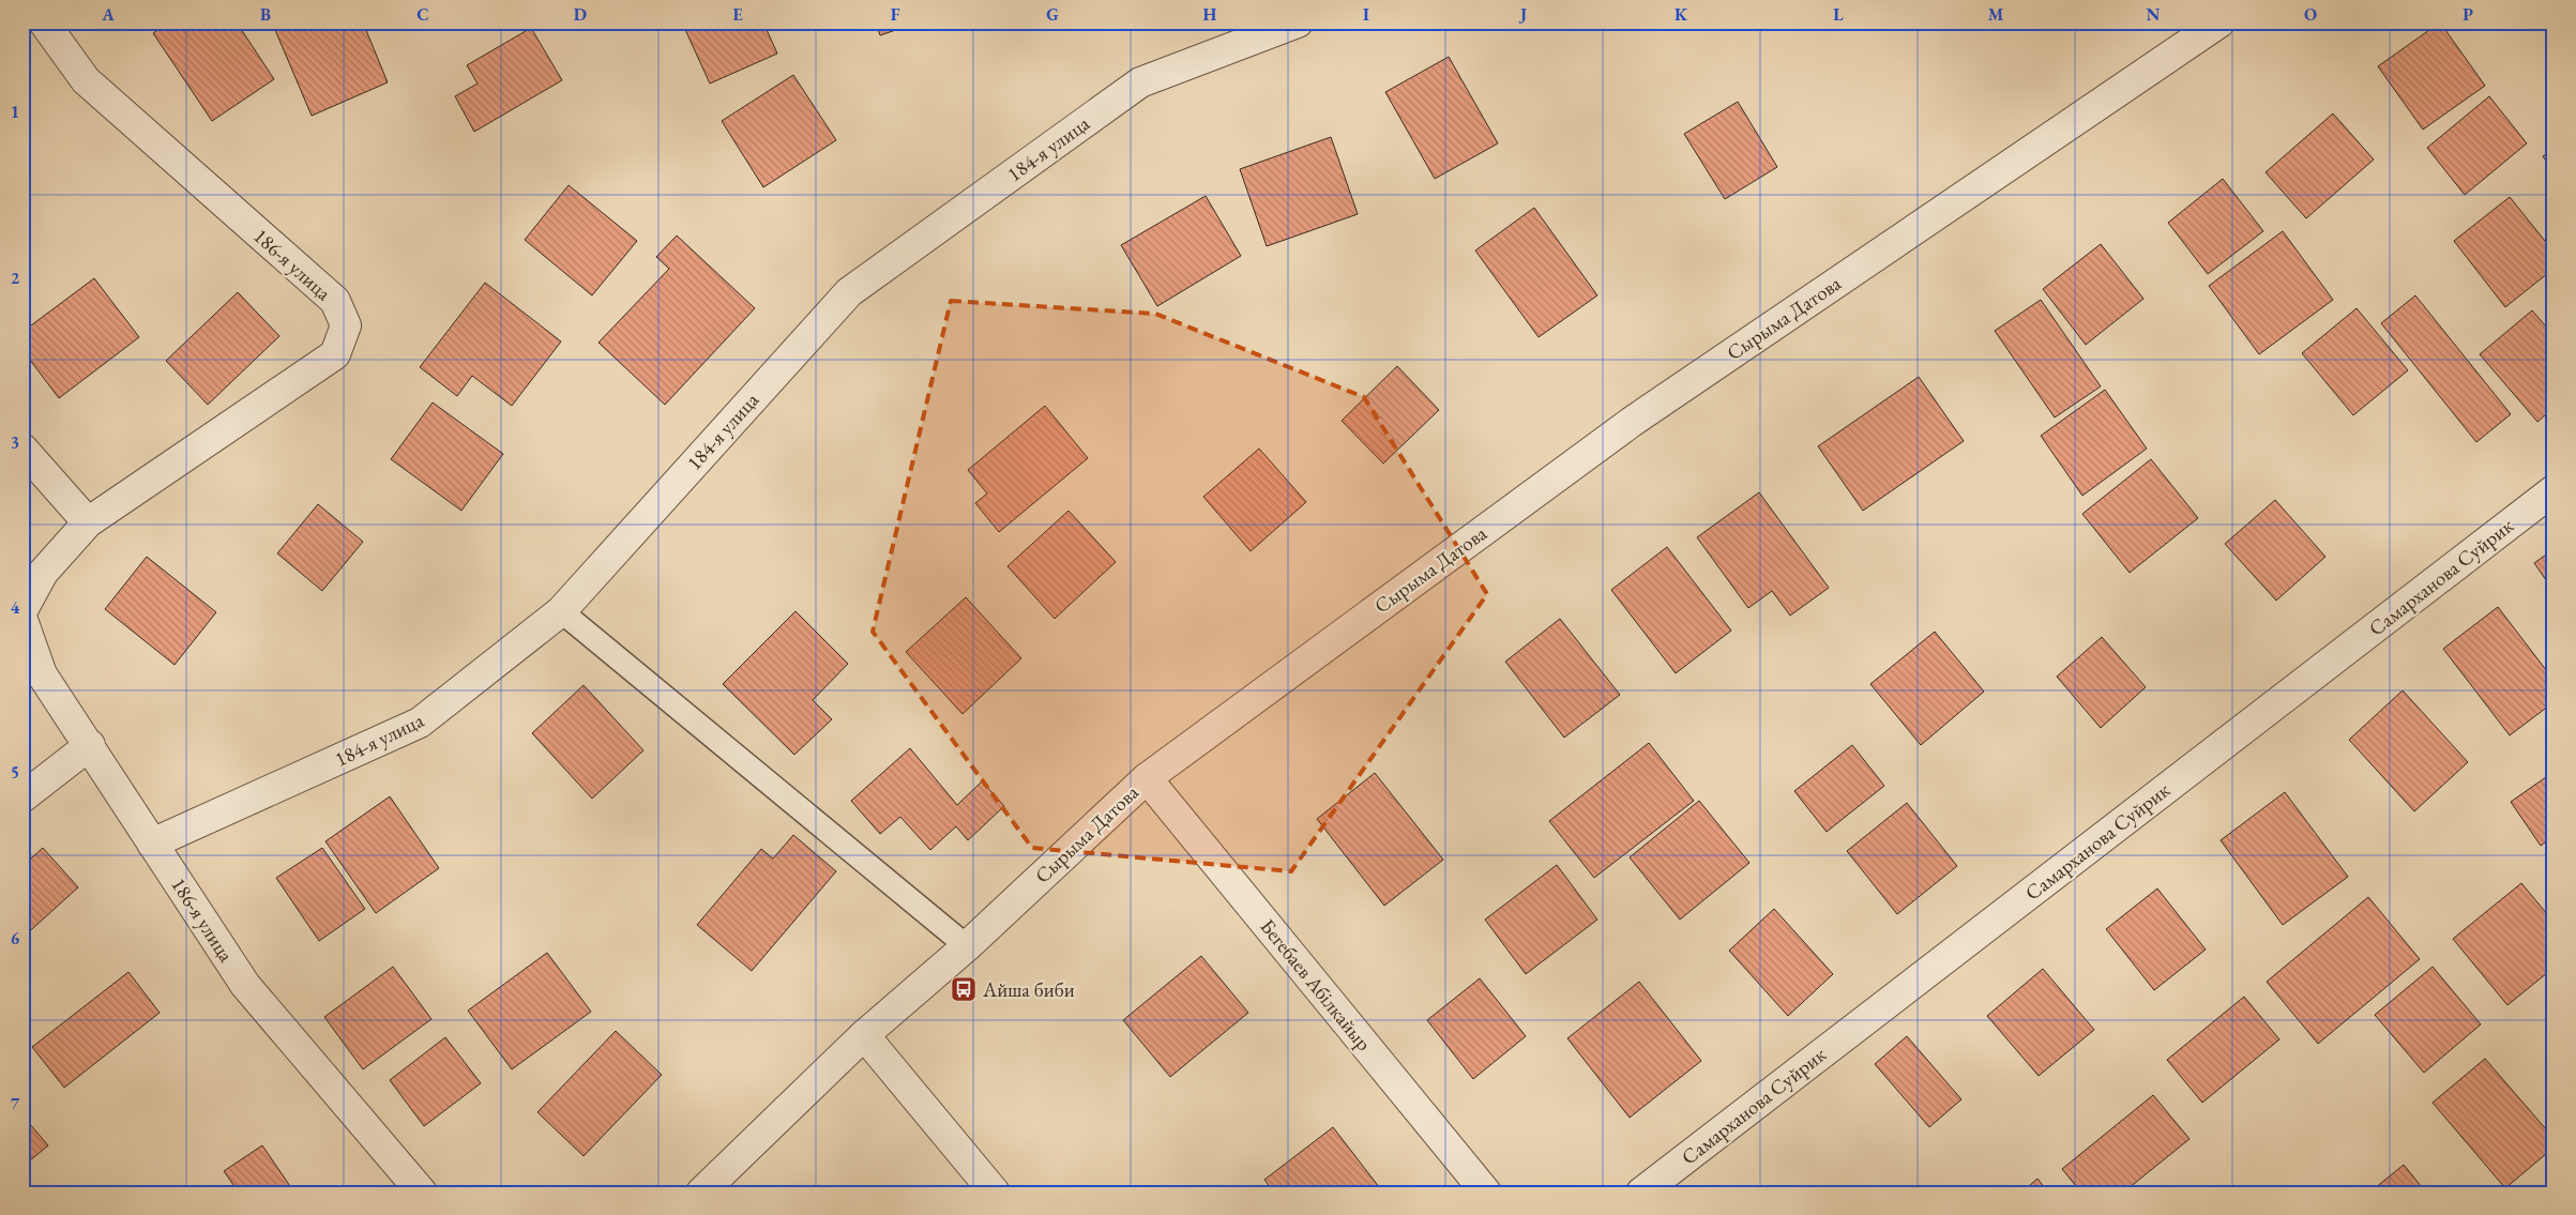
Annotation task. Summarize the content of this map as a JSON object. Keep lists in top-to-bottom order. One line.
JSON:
{"streets":{"street":["184-я улица","186-я улица","Сырыма Датова","Самарханова Суйрик","Бегебаев Абілкайыр"]},"crossings":[["184-я улица","186-я улица"],["Сырыма Датова","Бегебаев Абілкайыр"]],"places":{"bus stop":["Айша биби"]},"grid":{"columns":["A","B","C","D","E","F","G","H","I","J","K","L","M","N","O","P"],"rows":["1","2","3","4","5","6","7"]}}
